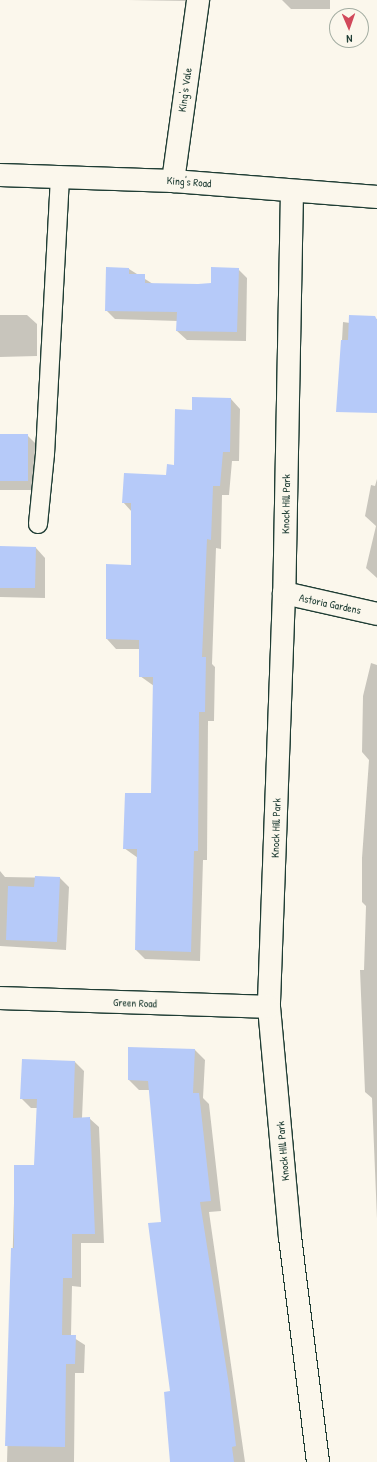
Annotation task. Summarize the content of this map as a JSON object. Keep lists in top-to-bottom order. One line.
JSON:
{"streets":{"street":["King's Vale","King's Road","Knock Hill Park","Astoria Gardens","Green Road"]},"crossings":[["King's Vale","King's Road"],["King's Road","Knock Hill Park"],["Knock Hill Park","Astoria Gardens"],["Knock Hill Park","Green Road"]],"north":"bottom"}
